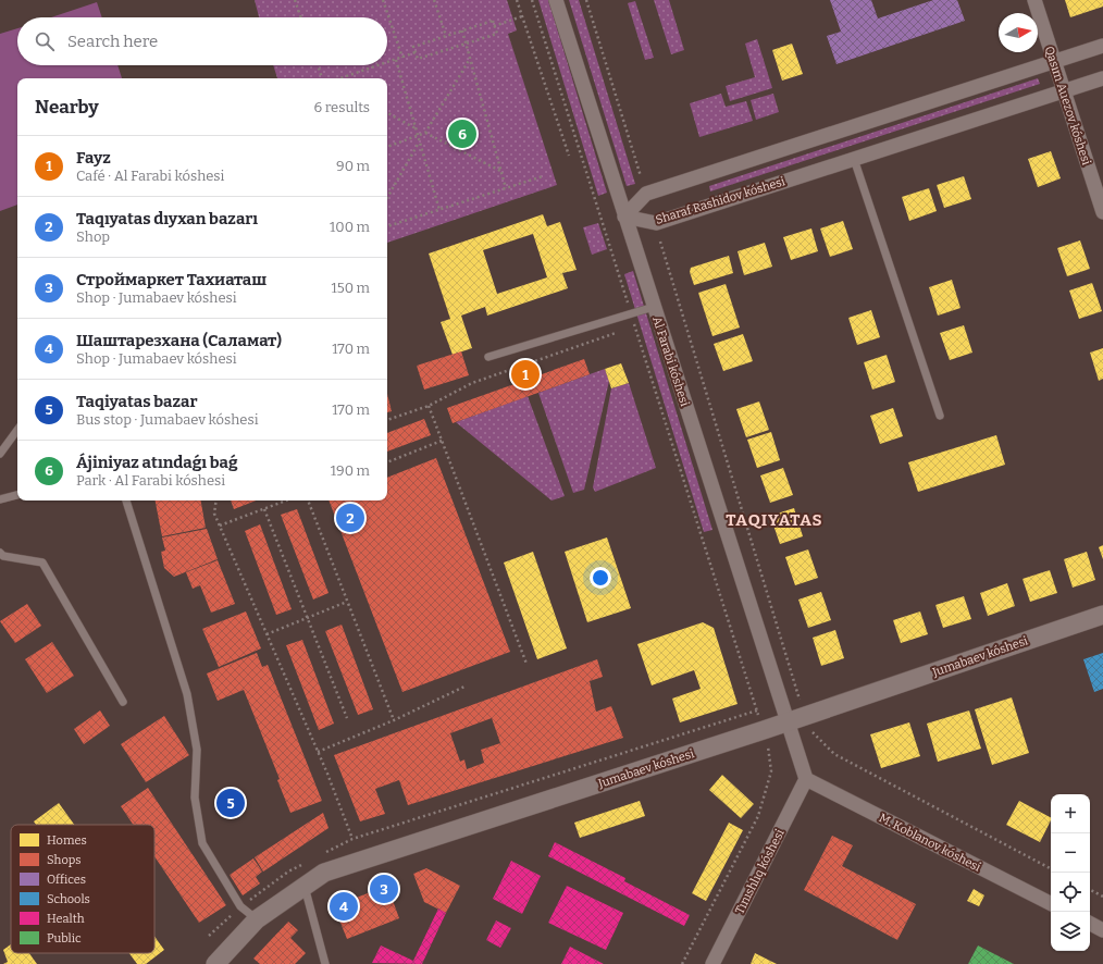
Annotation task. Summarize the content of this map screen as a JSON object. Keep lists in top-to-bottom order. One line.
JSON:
{"streets":{"street":["Qasım Auezov kóshesi","Sharaf Rashidov kóshesi","Al Farabi kóshesi","Jumabaev kóshesi","M. Koblanov kóshesi","Tınıshlıq kóshesi"]},"crossings":[["Qasım Auezov kóshesi","Sharaf Rashidov kóshesi"],["Sharaf Rashidov kóshesi","Al Farabi kóshesi"],["Al Farabi kóshesi","Jumabaev kóshesi"],["Al Farabi kóshesi","M. Koblanov kóshesi"],["Al Farabi kóshesi","Tınıshlıq kóshesi"],["M. Koblanov kóshesi","Tınıshlıq kóshesi"]],"districts":["TAQIYATAS"],"legend":["Homes","Shops","Offices","Schools","Health","Public"],"north":"right","page":{"search":"Search here","heading":["Nearby","6 results"],"pins":["6","1","2","5","3","4"],"list":[{"mark":"1","name":"Fayz","note":"Café · Al Farabi kóshesi","value":"90 m"},{"mark":"2","name":"Taqıyatas dıyxan bazarı","note":"Shop","value":"100 m"},{"mark":"3","name":"Строймаркет Тахиаташ","note":"Shop · Jumabaev kóshesi","value":"150 m"},{"mark":"4","name":"Шаштарезхана (Саламат)","note":"Shop · Jumabaev kóshesi","value":"170 m"},{"mark":"5","name":"Taqiyatas bazar","note":"Bus stop · Jumabaev kóshesi","value":"170 m"},{"mark":"6","name":"Ájiniyaz atındaǵı baǵ","note":"Park · Al Farabi kóshesi","value":"190 m"}],"map_buttons":["+","−"]}}
